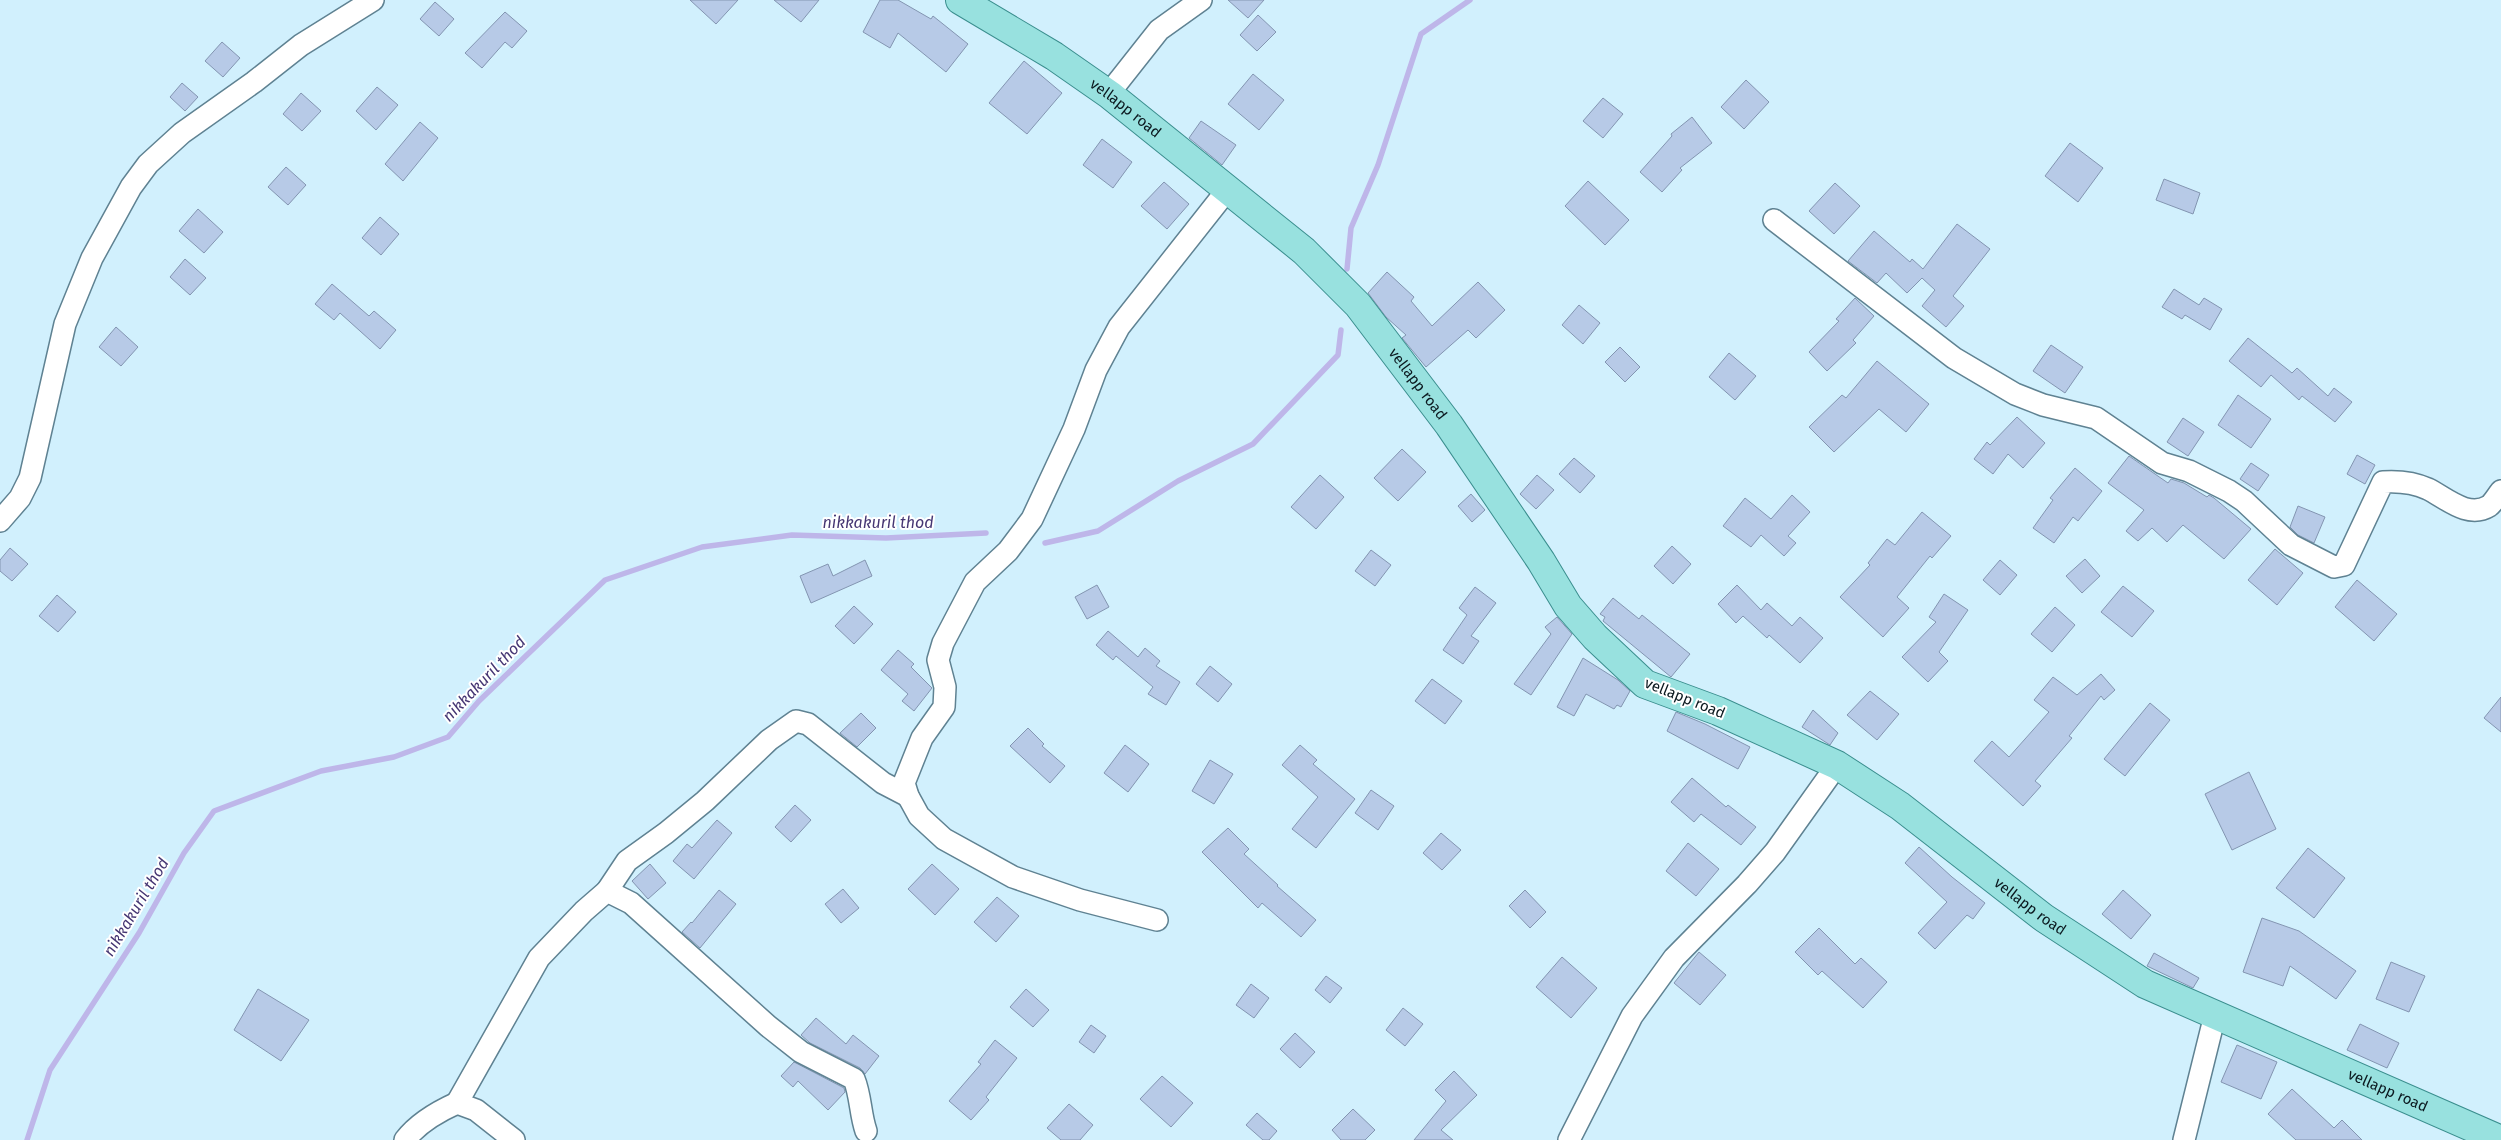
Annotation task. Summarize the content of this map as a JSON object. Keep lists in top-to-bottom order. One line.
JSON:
{"streets":{"main road":["vellapp road"]},"water":["nikkakuril thod"]}
